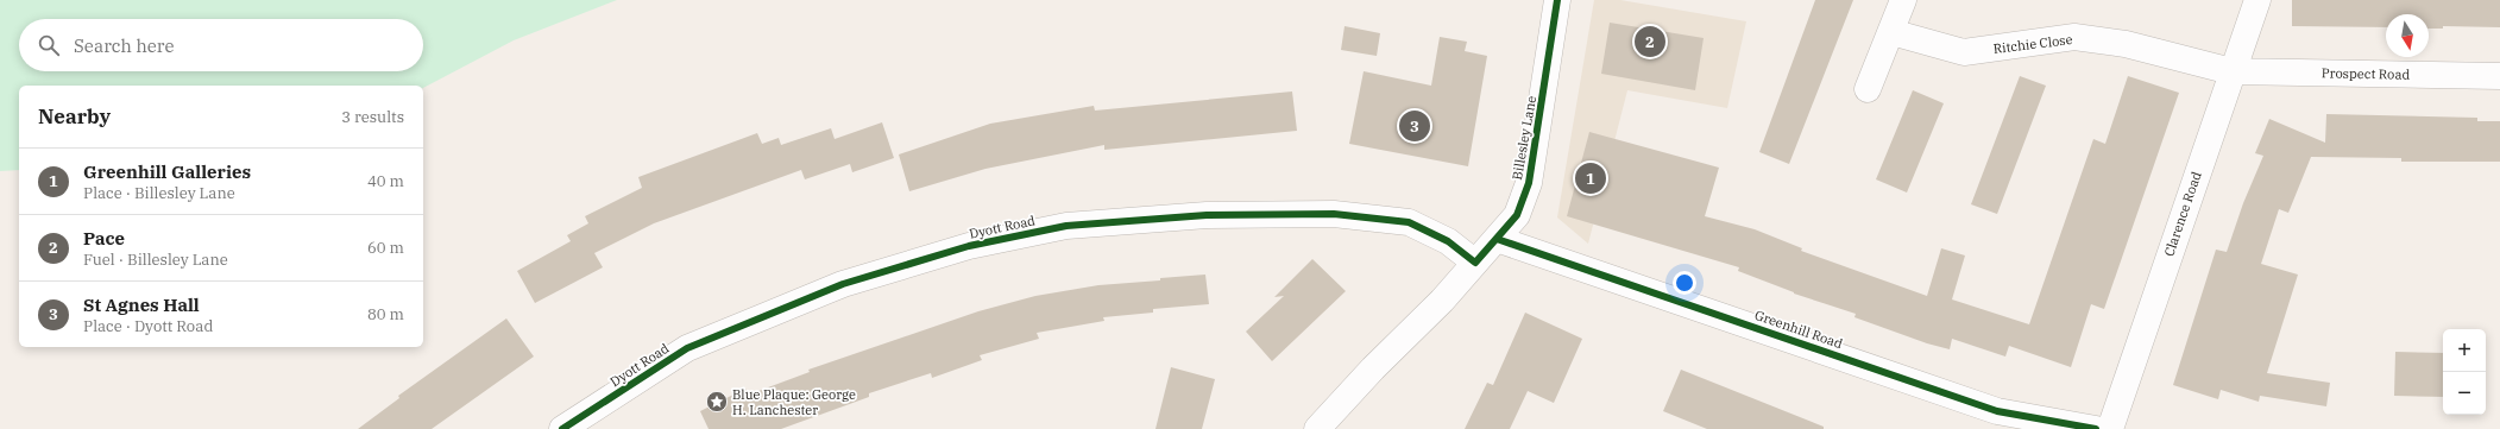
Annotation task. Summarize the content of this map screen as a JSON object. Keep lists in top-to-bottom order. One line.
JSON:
{"streets":{"street":["Ritchie Close","Prospect Road","Billesley Lane","Clarence Road","Dyott Road","Greenhill Road"]},"crossings":[["Ritchie Close","Prospect Road"],["Ritchie Close","Clarence Road"],["Prospect Road","Clarence Road"],["Billesley Lane","Dyott Road"],["Billesley Lane","Greenhill Road"]],"places":{"place":["Blue Plaque: George H. Lanchester"]},"north":"bottom","page":{"search":"Search here","pins":["2","3","1"],"heading":["Nearby","3 results"],"list":[{"mark":"1","name":"Greenhill Galleries","note":"Place · Billesley Lane","value":"40 m"},{"mark":"2","name":"Pace","note":"Fuel · Billesley Lane","value":"60 m"},{"mark":"3","name":"St Agnes Hall","note":"Place · Dyott Road","value":"80 m"}],"map_buttons":["+","−"]}}
